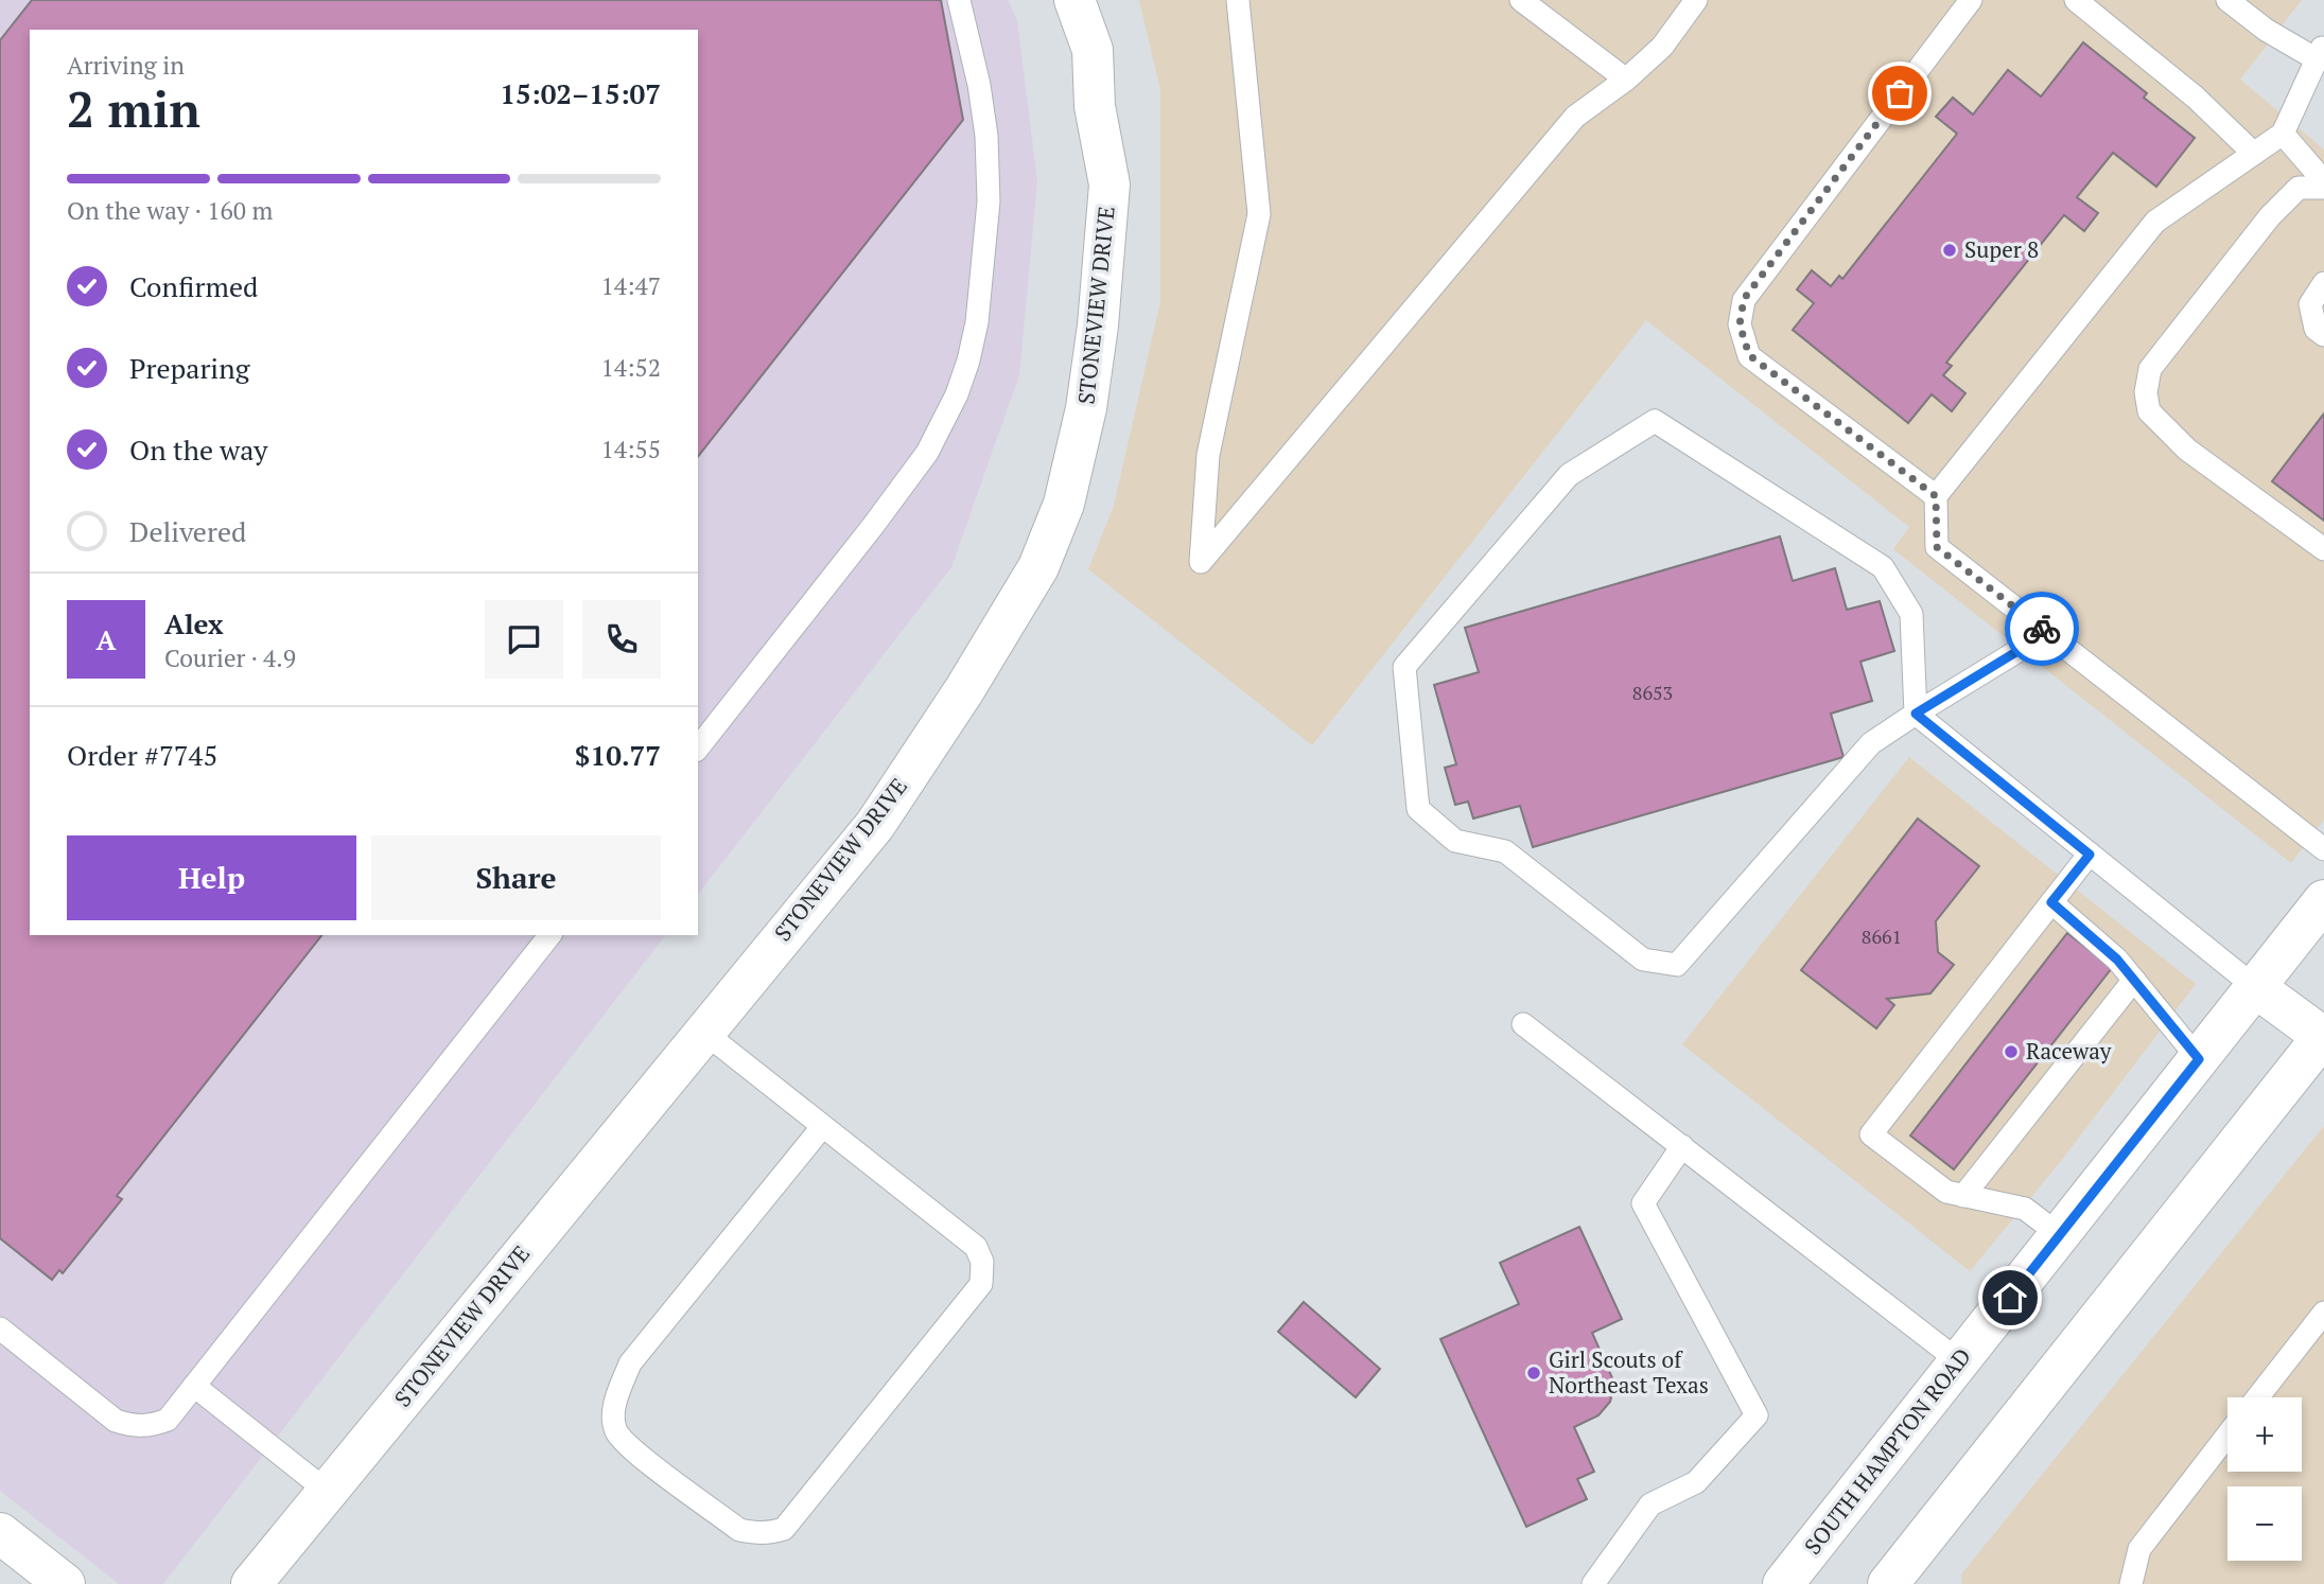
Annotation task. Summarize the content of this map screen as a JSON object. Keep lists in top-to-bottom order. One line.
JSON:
{"streets":{"street":["STONEVIEW DRIVE","SOUTH HAMPTON ROAD"]},"places":["Super 8","Raceway","Girl Scouts of Northeast Texas"],"house_numbers":["8653","8661"],"page":{"heading":["2 min","Arriving in","15:02–15:07"],"panel":["Alex","Courier · 4.9","Order #7745","$10.77"],"bar":"On the way · 160 m","list":[["Confirmed","14:47"],["Preparing","14:52"],["On the way","14:55"],"Delivered"],"round":"A","buttons":["Help","Share"],"map_buttons":["+","−"]}}
